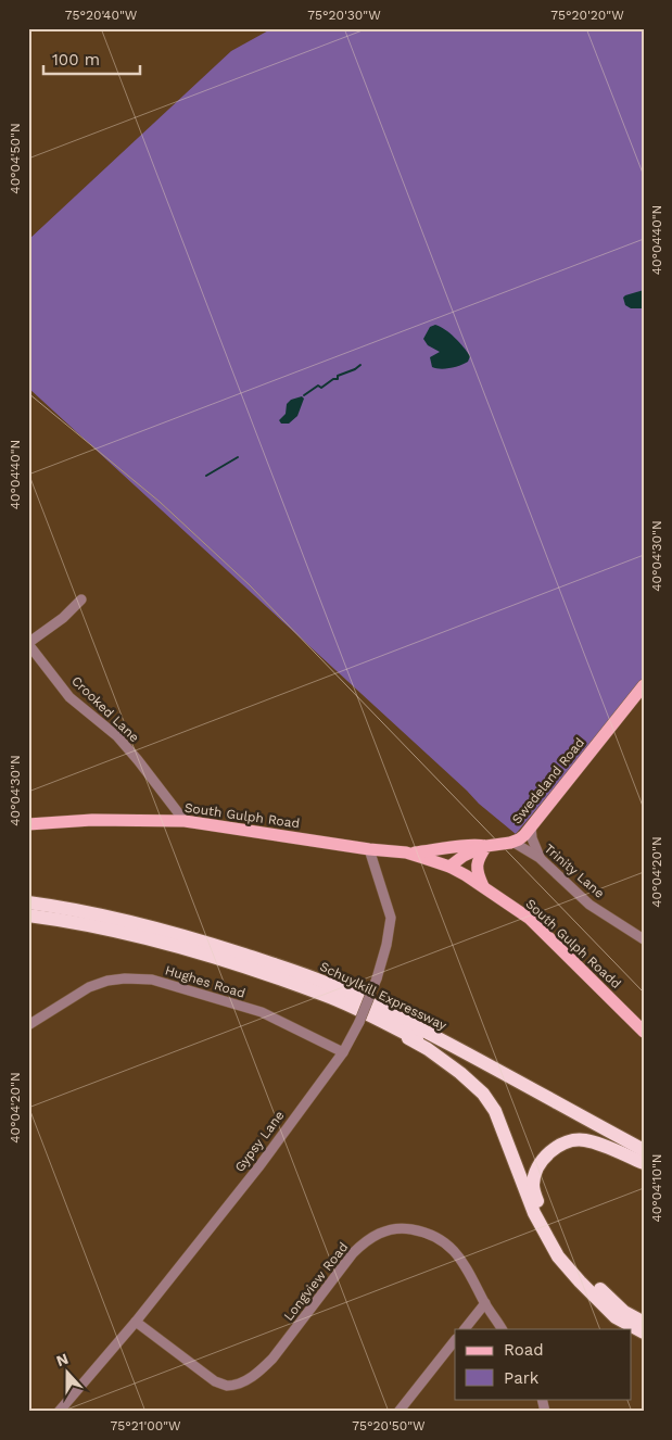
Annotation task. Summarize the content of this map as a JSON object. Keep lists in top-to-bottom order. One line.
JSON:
{"streets":{"highway":["Schuylkill Expressway"],"main road":["Swedeland Road","South Gulph Road","South Gulph Roadd"],"street":["Crooked Lane","Trinity Lane","Hughes Road","Gypsy Lane","Longview Road"]},"crossings":[["Crooked Lane","South Gulph Road"],["Swedeland Road","South Gulph Road"],["Swedeland Road","Trinity Lane"],["Swedeland Road","South Gulph Roadd"],["South Gulph Road","South Gulph Roadd"],["South Gulph Road","Gypsy Lane"],["Hughes Road","Gypsy Lane"],["Gypsy Lane","Longview Road"]],"legend":["Road","Park"],"scale_bar":"100 m","north":"top","coordinates":["75°20'40\"W","75°20'30\"W","75°20'20\"W","40°04'50\"N","40°04'40\"N","40°04'30\"N","40°04'20\"N","40°04'10\"N","75°21'00\"W","75°20'50\"W"]}
